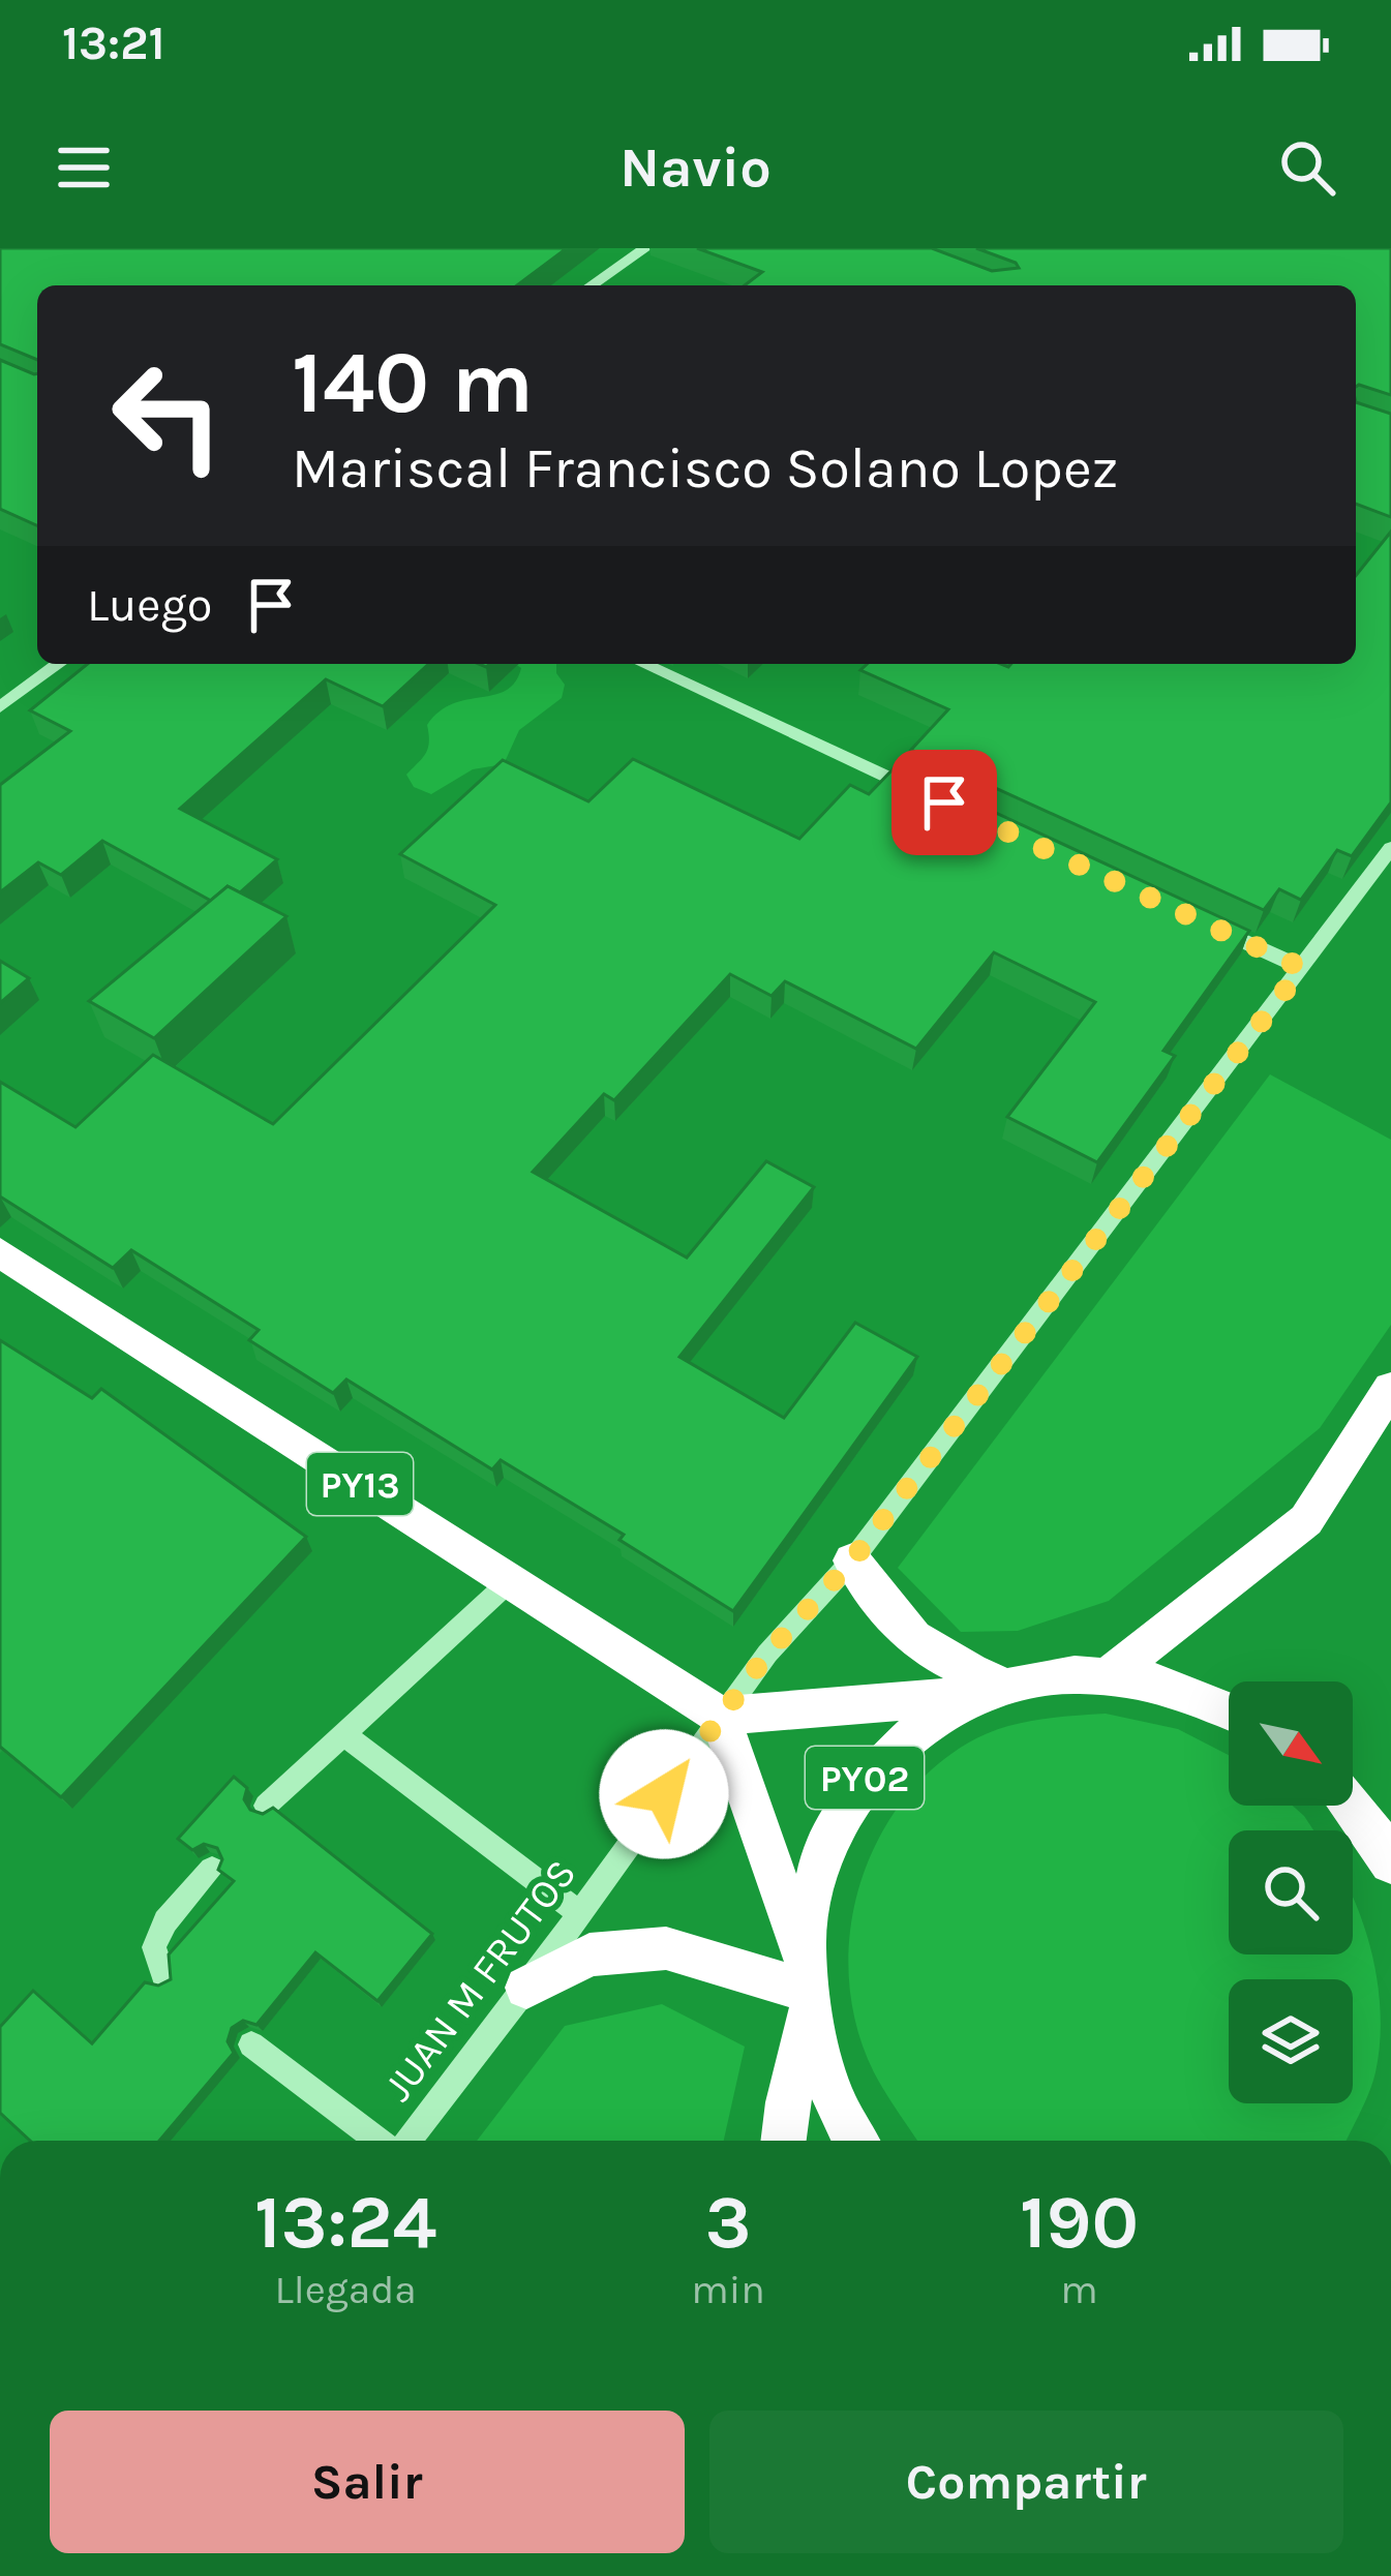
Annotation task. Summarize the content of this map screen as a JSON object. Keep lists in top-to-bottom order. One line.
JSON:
{"streets":{"highway":["PY13","PY02"],"street":["JUAN M FRUTOS"]},"crossings":[["PY13","JUAN M FRUTOS"]],"north":"bottom right","page":{"status":"13:21","header":"Navio","turn":["140 m","Mariscal Francisco Solano Lopez"],"then":"Luego","eta":["13:24","Llegada","3","min","190","m"],"buttons":["Salir","Compartir"]}}
